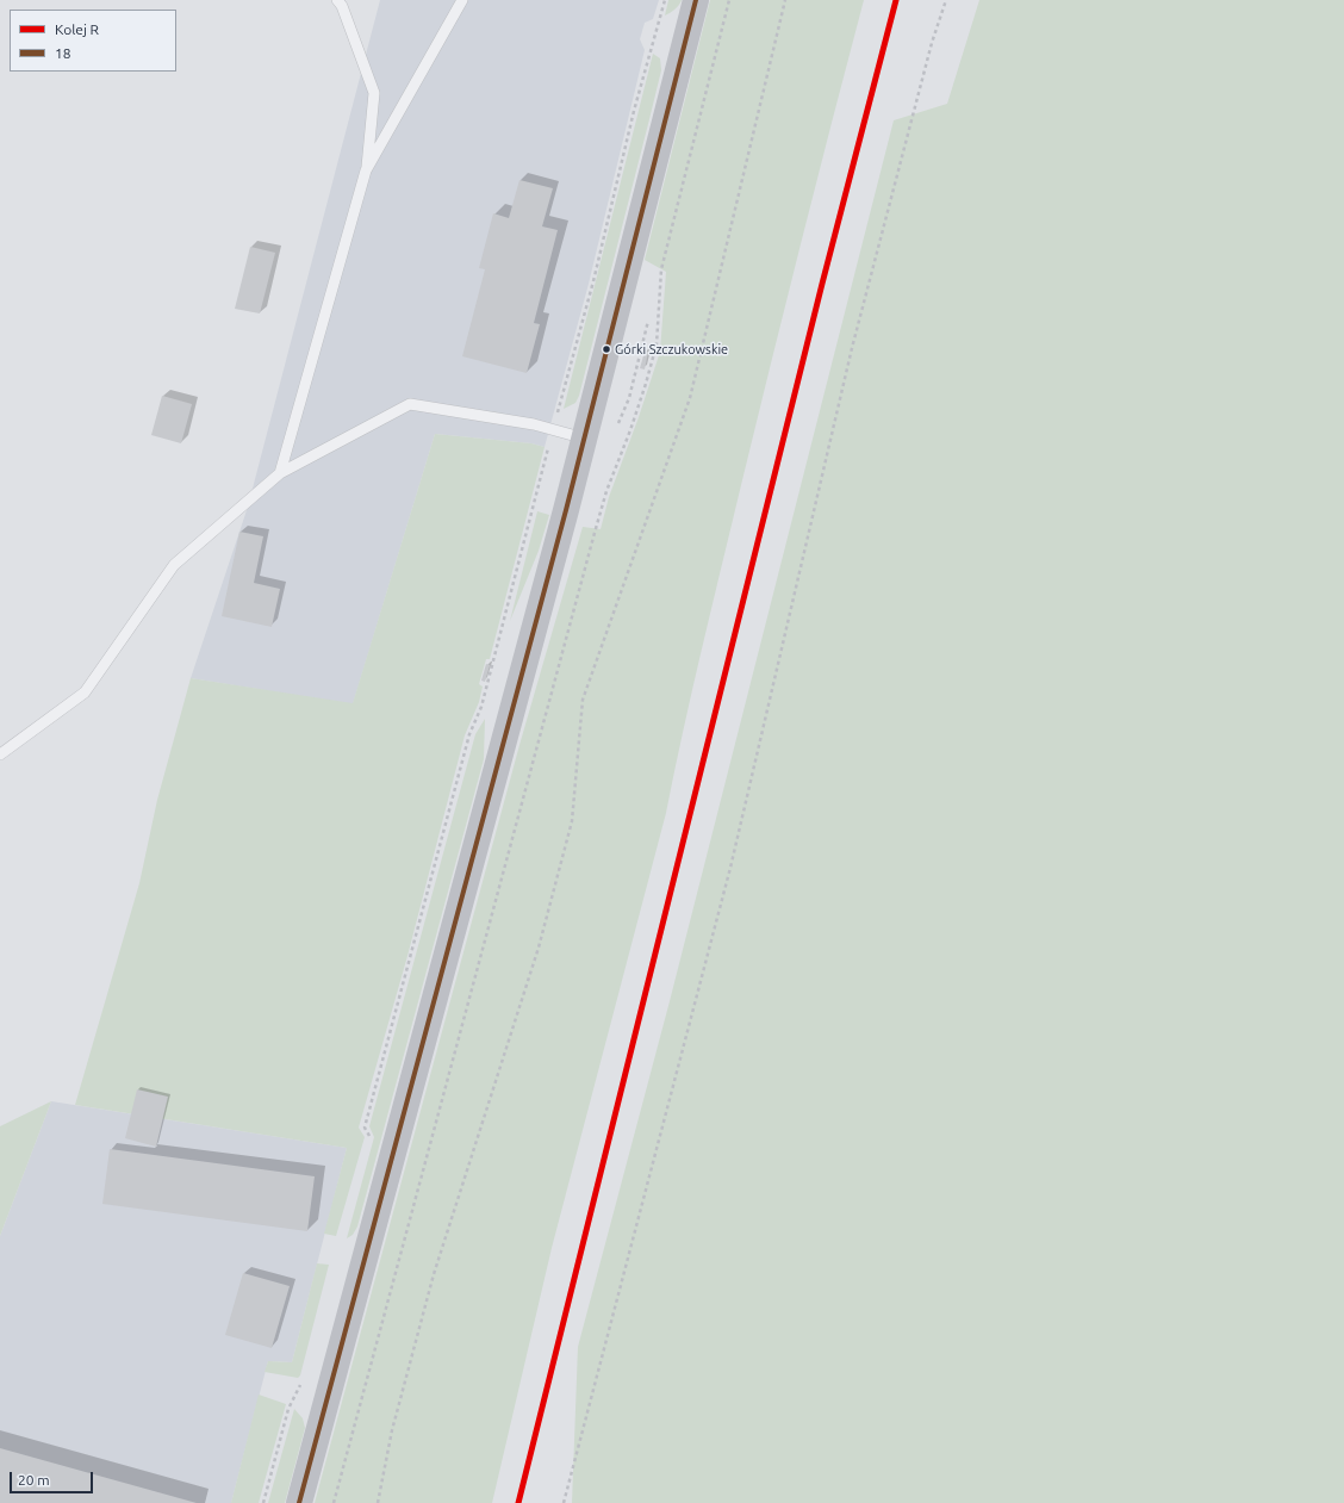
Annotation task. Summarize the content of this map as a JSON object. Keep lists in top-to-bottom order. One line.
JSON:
{"places":["Górki Szczukowskie"],"lines":["rail line R","transit line 18"],"legend":["Kolej R","18"],"scale_bar":"20 m"}
